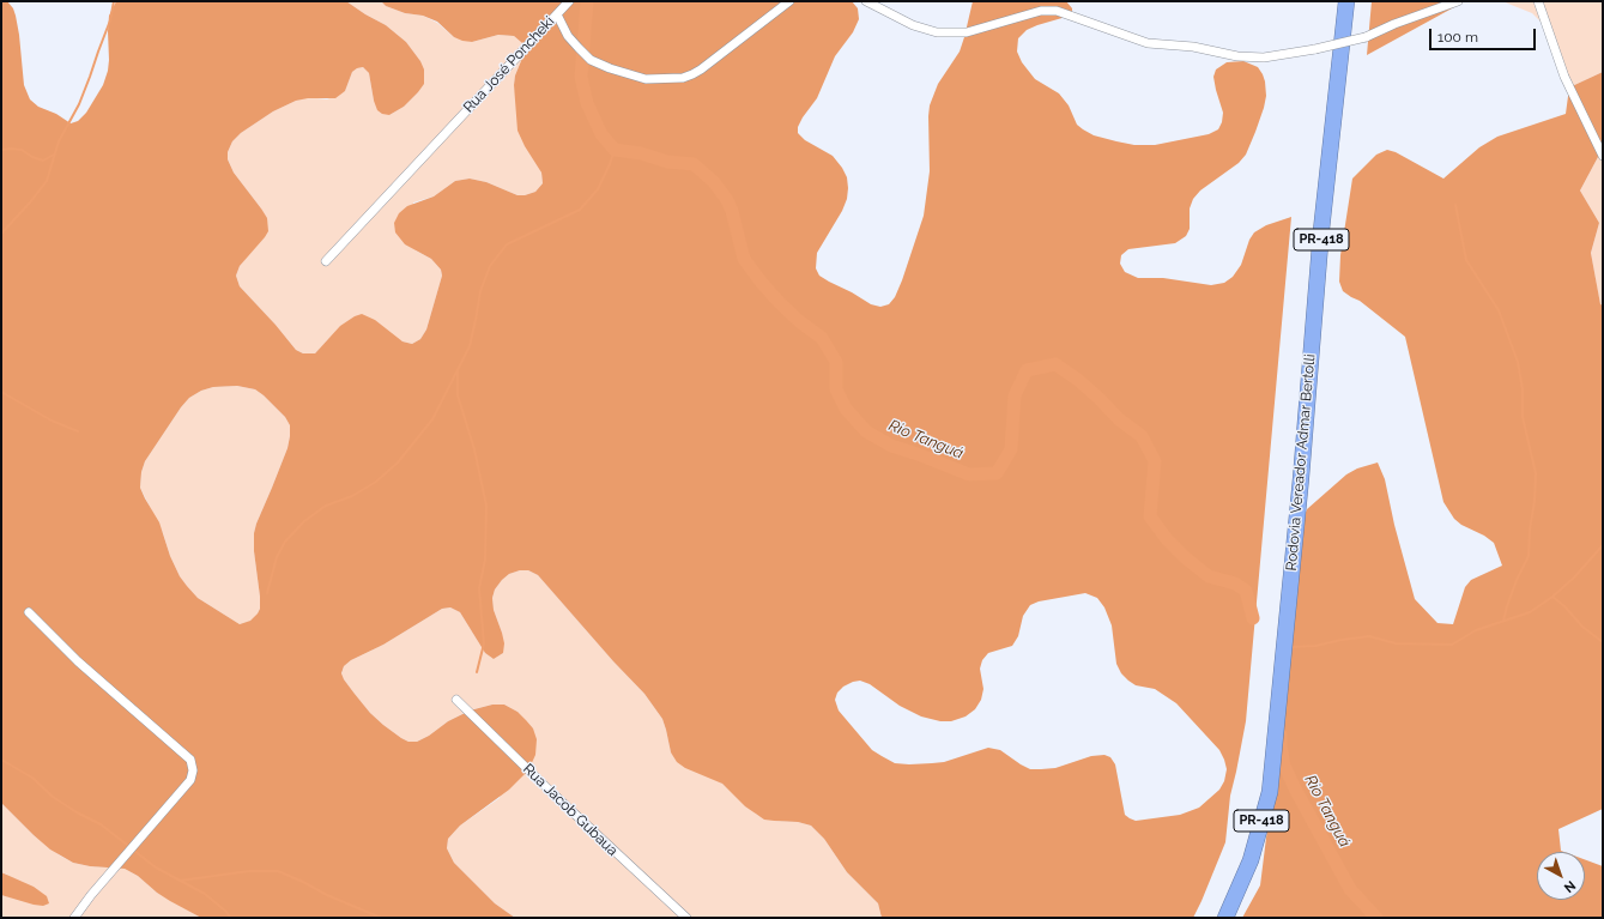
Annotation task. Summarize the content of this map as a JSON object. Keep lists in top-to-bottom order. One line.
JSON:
{"streets":{"highway":["PR-418","Rodovia Vereador Admar Bertolli"],"street":["Rua José Poncheki","Rua Jacob Gubaua"]},"water":["Rio Tanguá"],"scale_bar":"100 m","north":"bottom right"}
